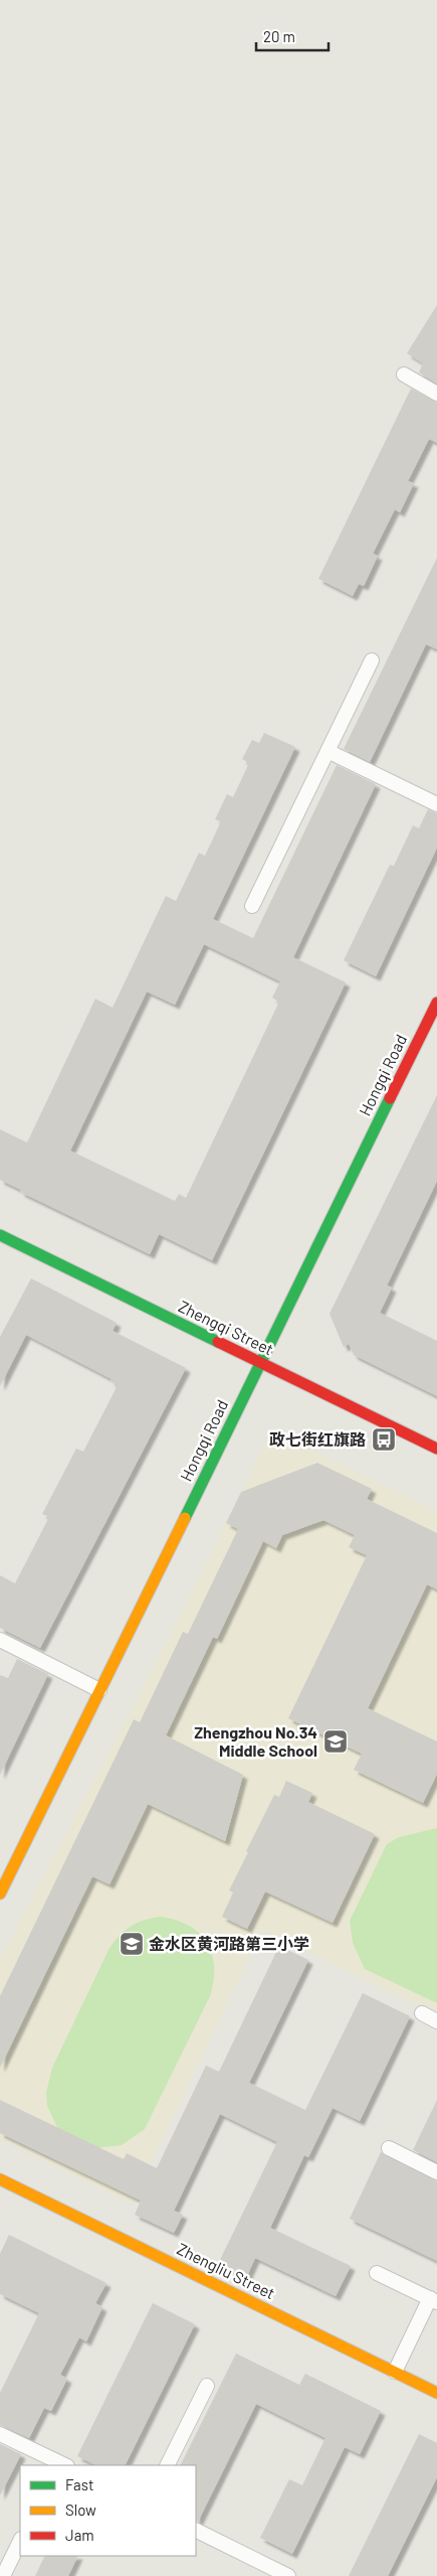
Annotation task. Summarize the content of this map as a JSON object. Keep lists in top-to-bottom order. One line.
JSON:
{"streets":{"street":["Hongqi Road","Zhengqi Street","Zhengliu Street"]},"crossings":[["Hongqi Road","Zhengqi Street"]],"places":{"bus stop":["政七街红旗路"],"school or university":["Zhengzhou No.34 Middle School","金水区黄河路第三小学"]},"legend":["Fast","Slow","Jam"],"scale_bar":"20 m"}
